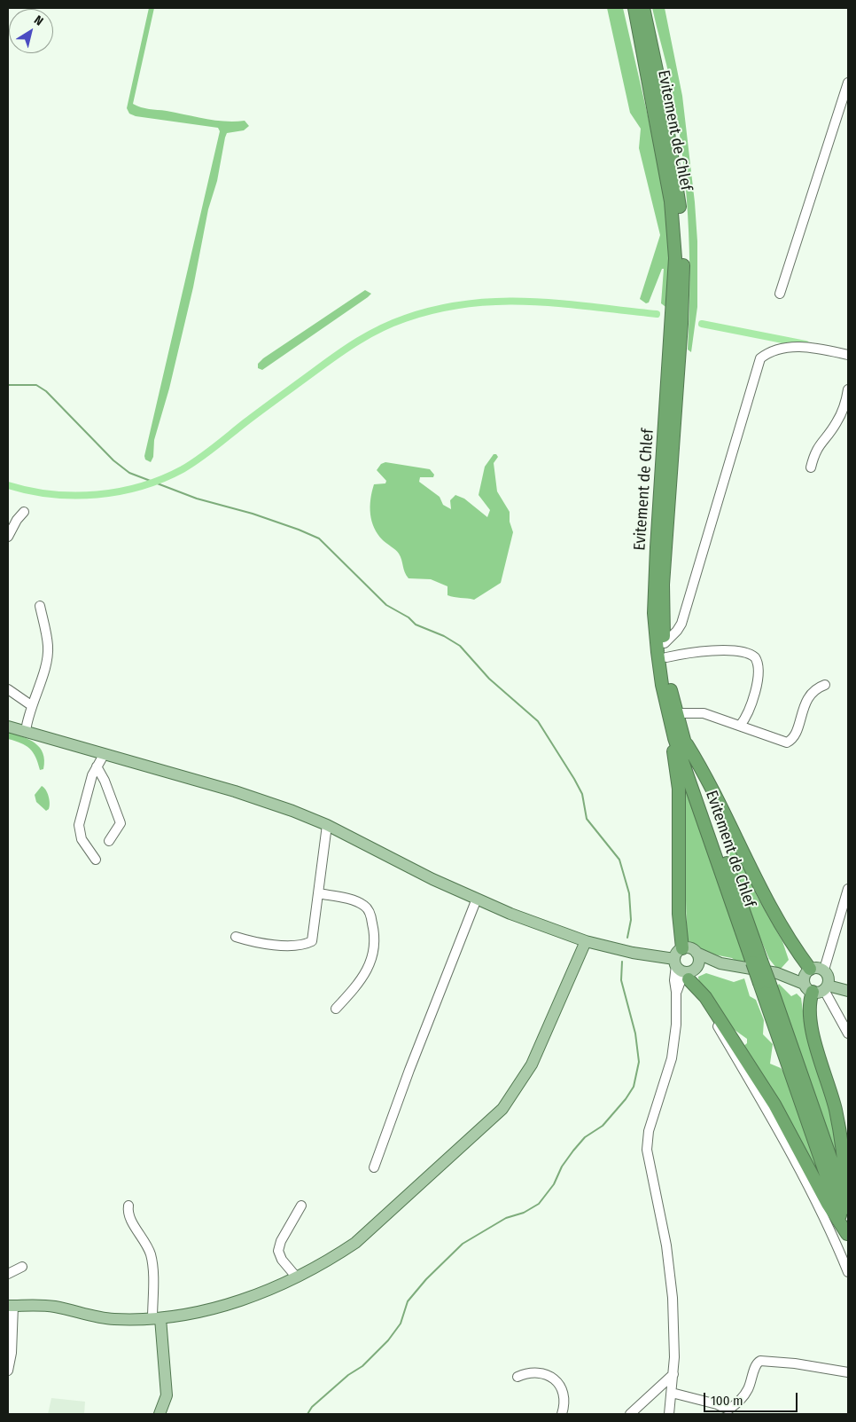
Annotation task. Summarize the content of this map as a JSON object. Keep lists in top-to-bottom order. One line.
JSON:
{"streets":{"highway":["Evitement de Chlef"]},"scale_bar":"100 m","north":"top right"}
